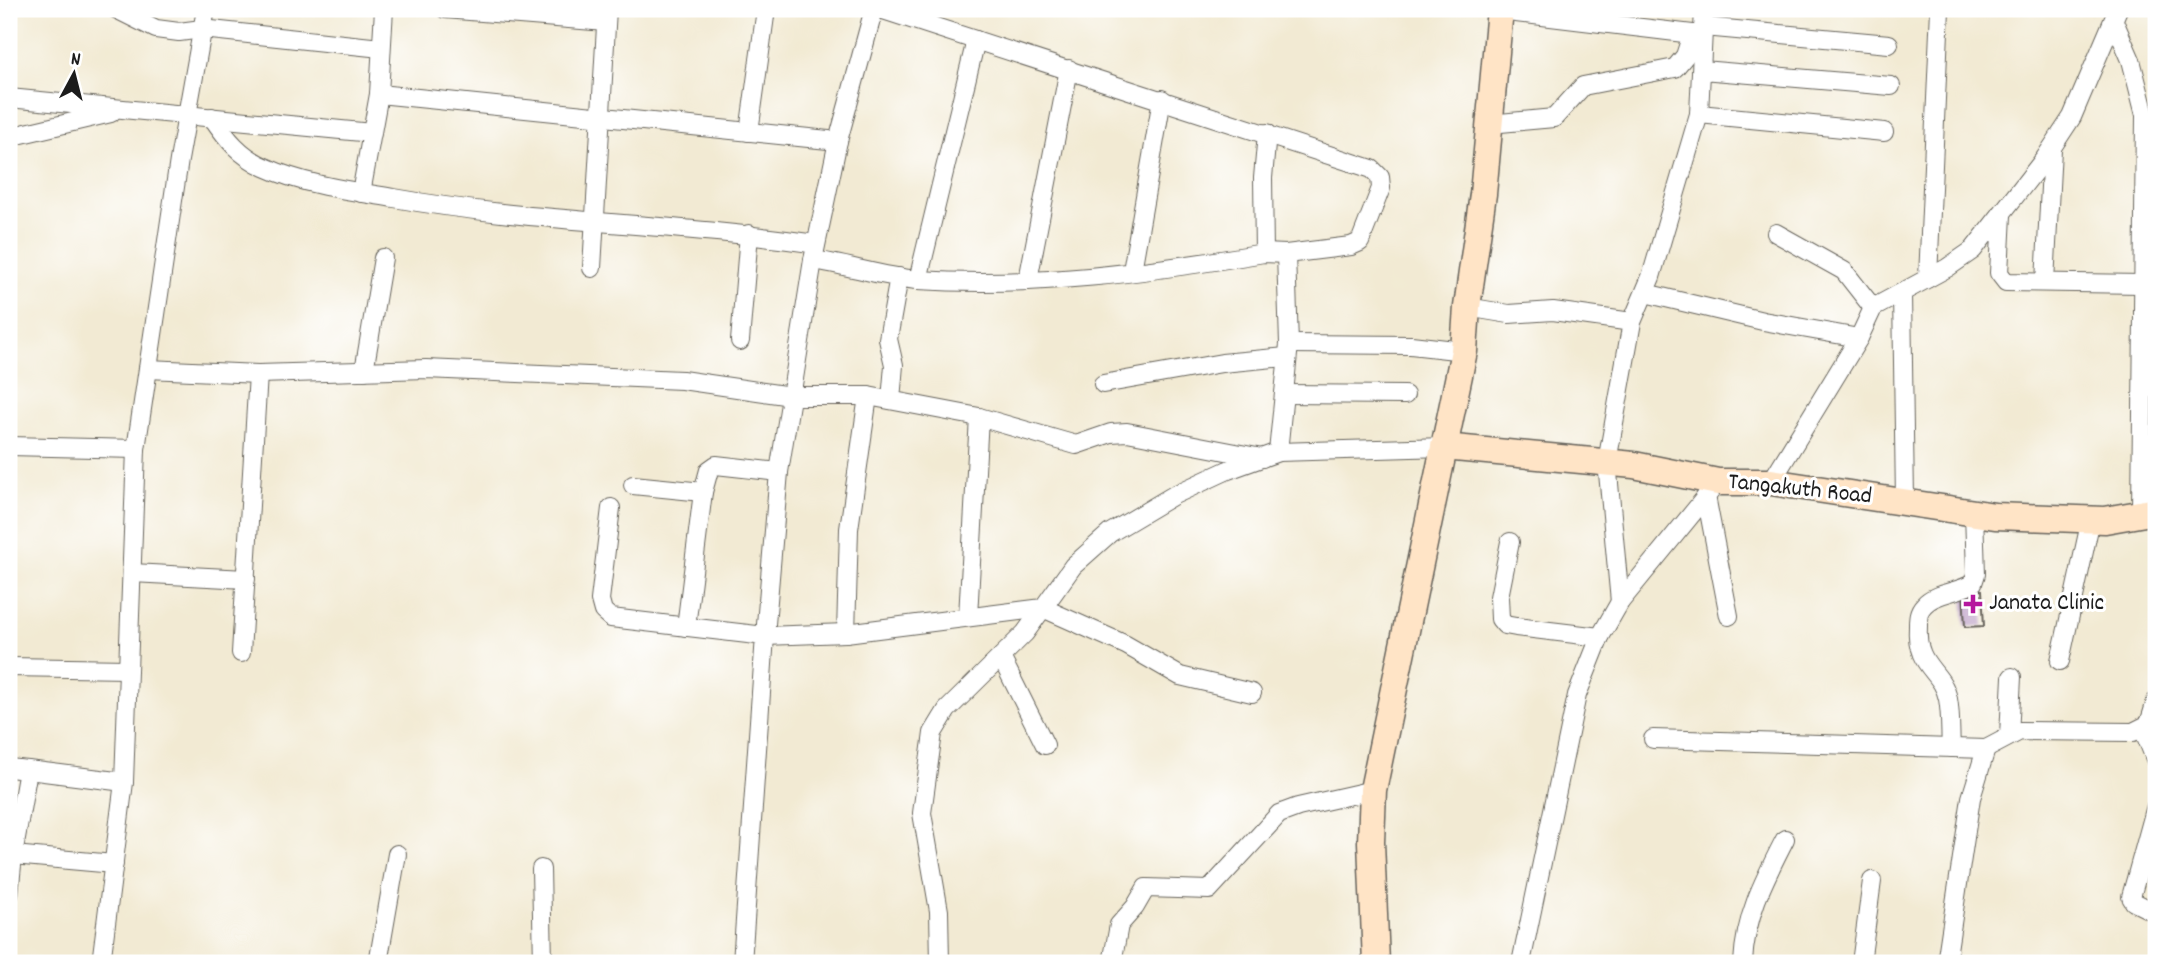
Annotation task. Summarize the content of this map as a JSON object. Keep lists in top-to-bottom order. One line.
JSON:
{"streets":{"street":["Tangakuth Road"]},"places":{"health":["Janata Clinic"]},"north":"top"}
